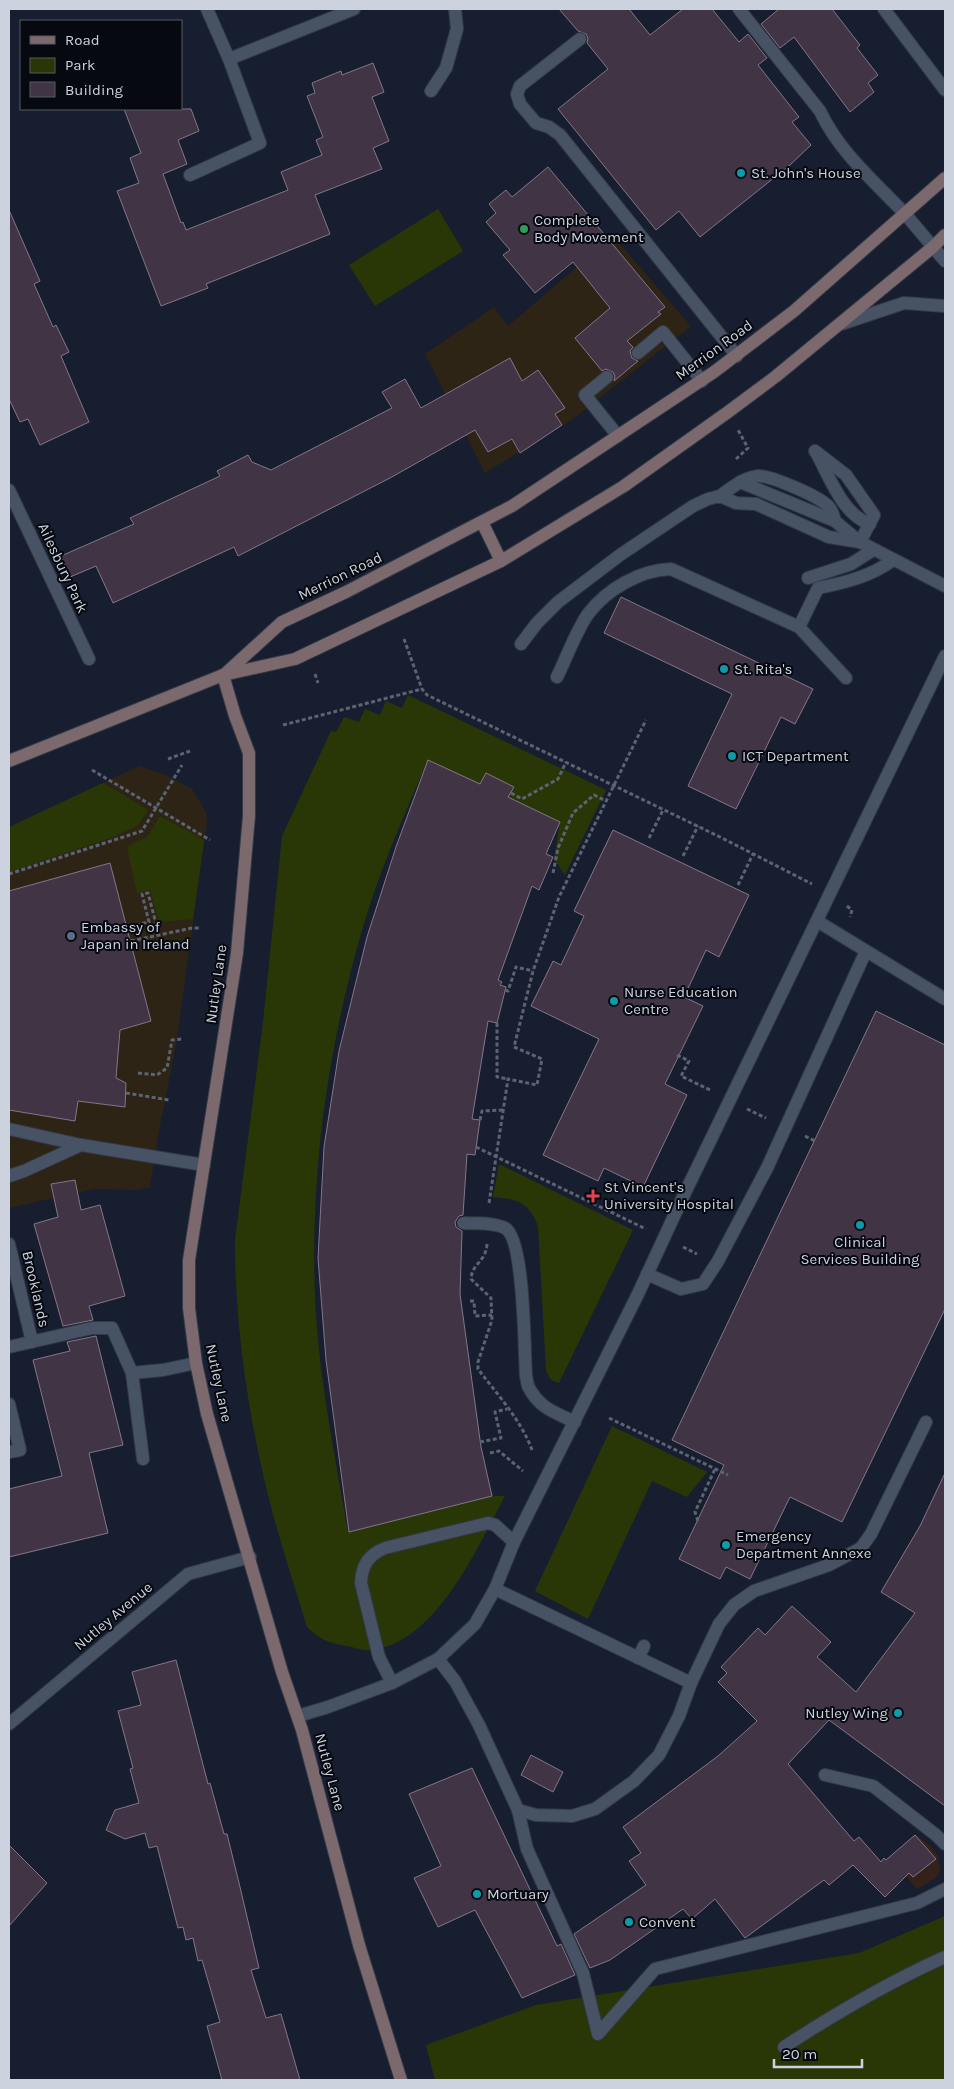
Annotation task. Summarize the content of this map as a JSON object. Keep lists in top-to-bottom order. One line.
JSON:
{"streets":{"main road":["Merrion Road","Nutley Lane"],"street":["Ailesbury Park","Brooklands","Nutley Avenue"]},"crossings":[["Merrion Road","Nutley Lane"],["Nutley Lane","Nutley Avenue"]],"places":{"other":["St. John's House","Complete Body Movement","St. Rita's","ICT Department","Embassy of Japan in Ireland","Nurse Education Centre","Clinical Services Building","Emergency Department Annexe","Nutley Wing","Mortuary","Convent"],"health":["St Vincent's University Hospital"]},"legend":["Road","Park","Building"],"scale_bar":"20 m"}
